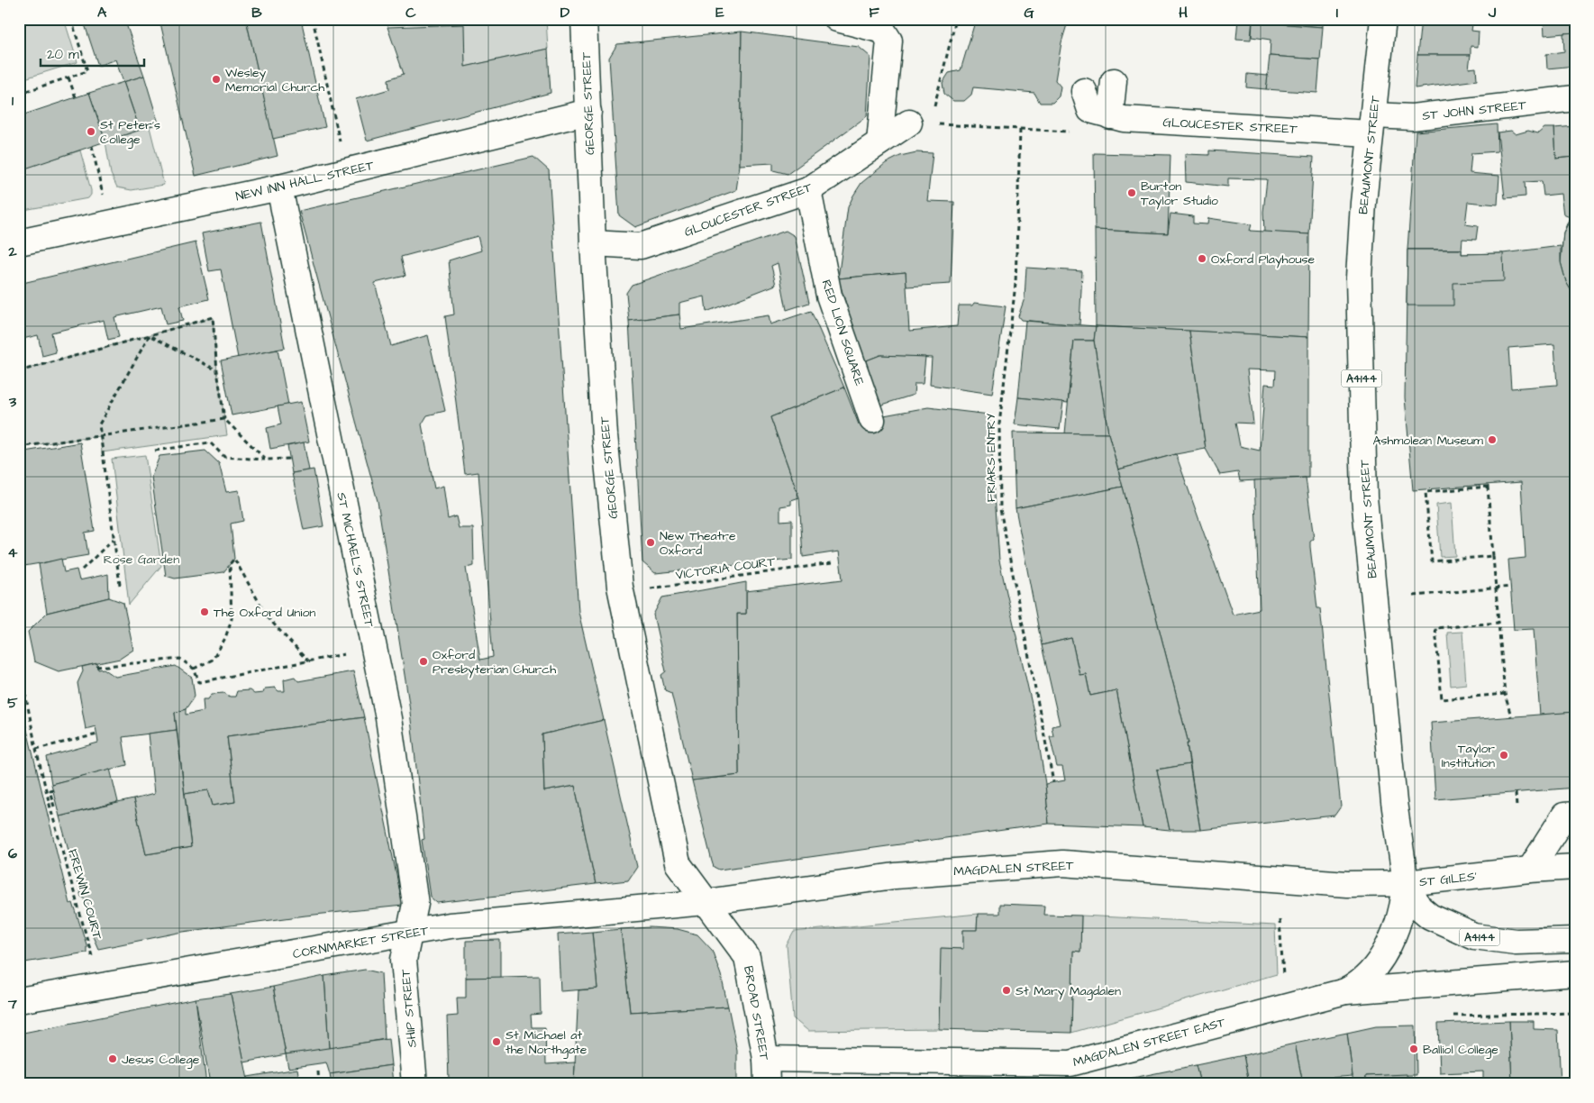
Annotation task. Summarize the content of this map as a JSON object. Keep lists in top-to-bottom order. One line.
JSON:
{"streets":{"street":["GEORGE STREET","ST JOHN STREET","GLOUCESTER STREET","BEAUMONT STREET","NEW INN HALL STREET","RED LION SQUARE","A4144","ST MICHAEL'S STREET","MAGDALEN STREET","ST GILES'","CORNMARKET STREET","SHIP STREET","BROAD STREET","MAGDALEN STREET EAST"],"path":["FRIARS ENTRY","VICTORIA COURT","FREWIN COURT"]},"crossings":[["GEORGE STREET","GLOUCESTER STREET"],["GEORGE STREET","NEW INN HALL STREET"],["GEORGE STREET","VICTORIA COURT"],["GEORGE STREET","MAGDALEN STREET"],["GEORGE STREET","CORNMARKET STREET"],["GEORGE STREET","BROAD STREET"],["ST JOHN STREET","GLOUCESTER STREET"],["ST JOHN STREET","BEAUMONT STREET"],["GLOUCESTER STREET","BEAUMONT STREET"],["GLOUCESTER STREET","RED LION SQUARE"],["BEAUMONT STREET","MAGDALEN STREET"],["BEAUMONT STREET","ST GILES'"],["BEAUMONT STREET","MAGDALEN STREET EAST"],["NEW INN HALL STREET","ST MICHAEL'S STREET"],["ST MICHAEL'S STREET","CORNMARKET STREET"],["ST MICHAEL'S STREET","SHIP STREET"],["MAGDALEN STREET","ST GILES'"],["MAGDALEN STREET","CORNMARKET STREET"],["MAGDALEN STREET","BROAD STREET"],["MAGDALEN STREET","MAGDALEN STREET EAST"],["ST GILES'","MAGDALEN STREET EAST"],["FREWIN COURT","CORNMARKET STREET"],["CORNMARKET STREET","SHIP STREET"],["CORNMARKET STREET","BROAD STREET"],["BROAD STREET","MAGDALEN STREET EAST"]],"parks":["Rose Garden"],"places":["Wesley Memorial Church","St Peter's College","Burton Taylor Studio","Oxford Playhouse","Ashmolean Museum","New Theatre Oxford","The Oxford Union","Oxford Presbyterian Church","Taylor Institution","St Mary Magdalen","St Michael at the Northgate","Balliol College","Jesus College"],"scale_bar":"20 m","grid":{"columns":["A","B","C","D","E","F","G","H","I","J"],"rows":["1","2","3","4","5","6","7"]}}
